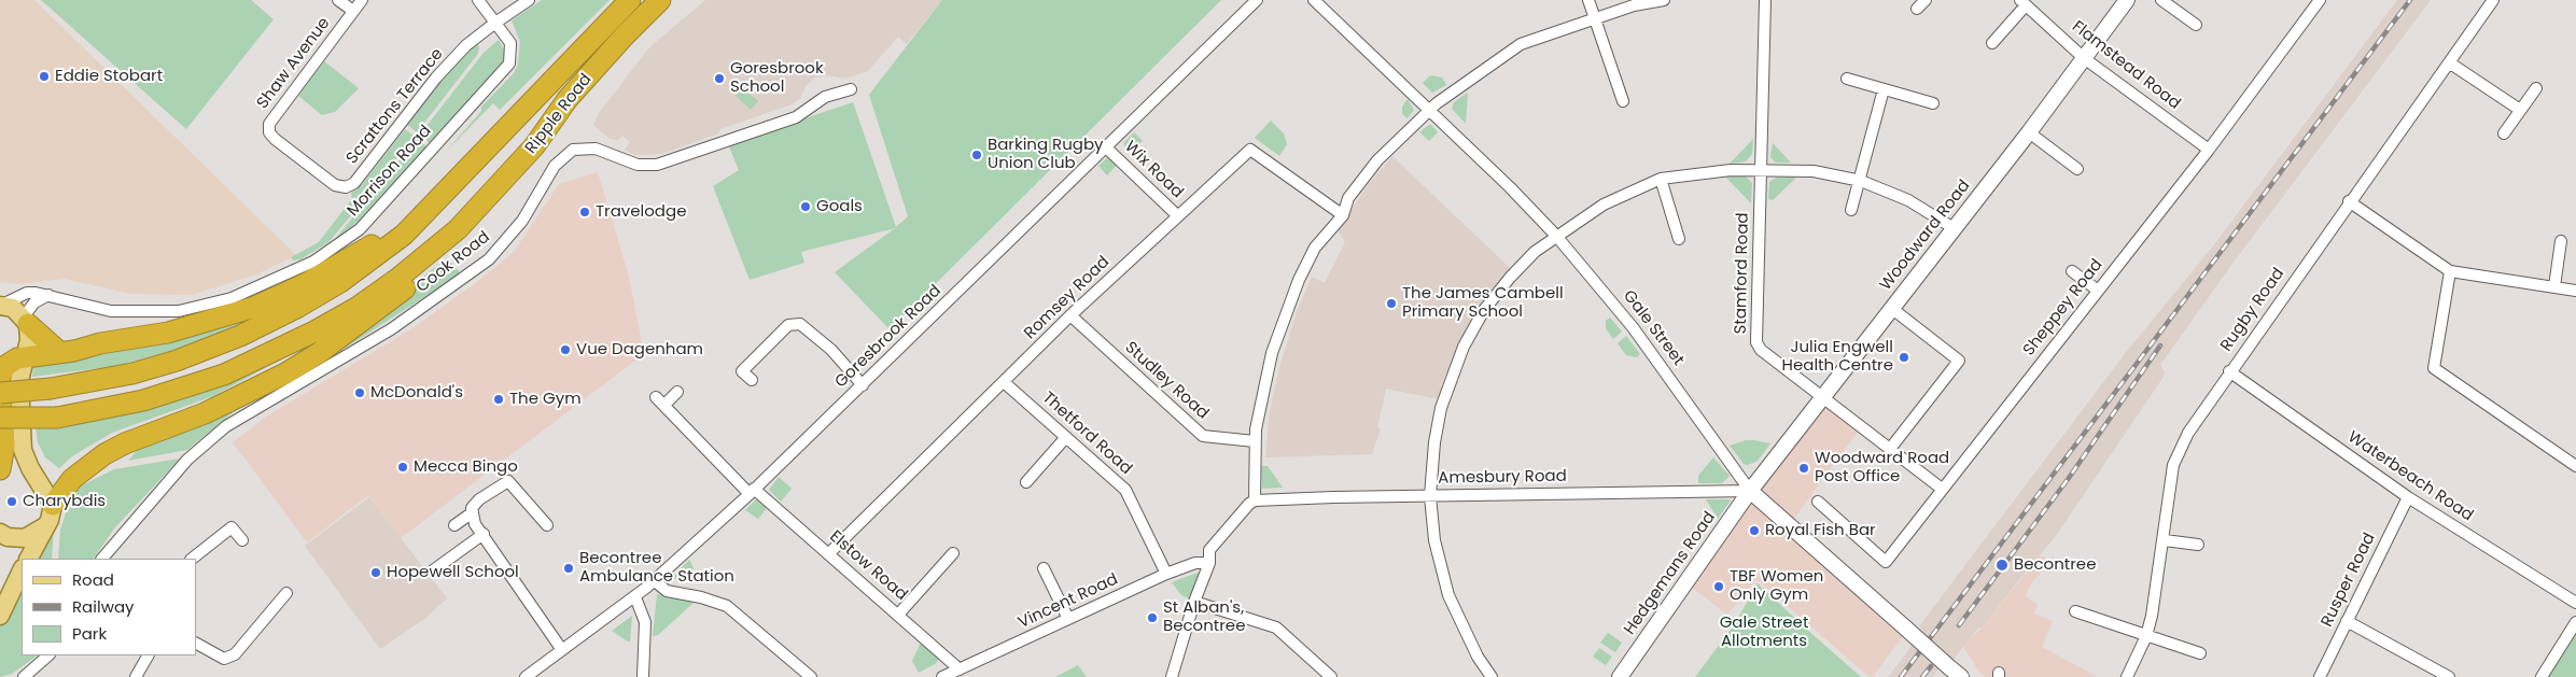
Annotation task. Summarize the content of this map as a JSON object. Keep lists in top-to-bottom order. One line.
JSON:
{"streets":{"highway":["Ripple Road"],"street":["Shaw Avenue","Flamstead Road","Scrattons Terrace","Wix Road","Morrison Road","Woodward Road","Cook Road","Stamford Road","Romsey Road","Sheppey Road","Rugby Road","Gale Street","Goresbrook Road","Studley Road","Thetford Road","Waterbeach Road","Amesbury Road","Elstow Road","Hedgemans Road","Rusper Road","Vincent Road"]},"crossings":[["Shaw Avenue","Scrattons Terrace"],["Flamstead Road","Woodward Road"],["Flamstead Road","Sheppey Road"],["Scrattons Terrace","Morrison Road"],["Wix Road","Romsey Road"],["Wix Road","Goresbrook Road"],["Woodward Road","Stamford Road"],["Woodward Road","Gale Street"],["Woodward Road","Amesbury Road"],["Woodward Road","Hedgemans Road"],["Stamford Road","Sheppey Road"],["Romsey Road","Studley Road"],["Romsey Road","Thetford Road"],["Romsey Road","Elstow Road"],["Rugby Road","Waterbeach Road"],["Gale Street","Amesbury Road"],["Gale Street","Hedgemans Road"],["Goresbrook Road","Elstow Road"],["Thetford Road","Vincent Road"],["Waterbeach Road","Rusper Road"],["Amesbury Road","Hedgemans Road"],["Elstow Road","Vincent Road"]],"parks":["Gale Street Allotments"],"places":["Eddie Stobart","Goresbrook School","Barking Rugby Union Club","Goals","Travelodge","The James Cambell Primary School","Vue Dagenham","Julia Engwell Health Centre","McDonald's","The Gym","Mecca Bingo","Woodward Road Post Office","Charybdis","Royal Fish Bar","Becontree","Becontree Ambulance Station","Hopewell School","TBF Women Only Gym","St Alban's, Becontree"],"legend":["Road","Railway","Park"]}
